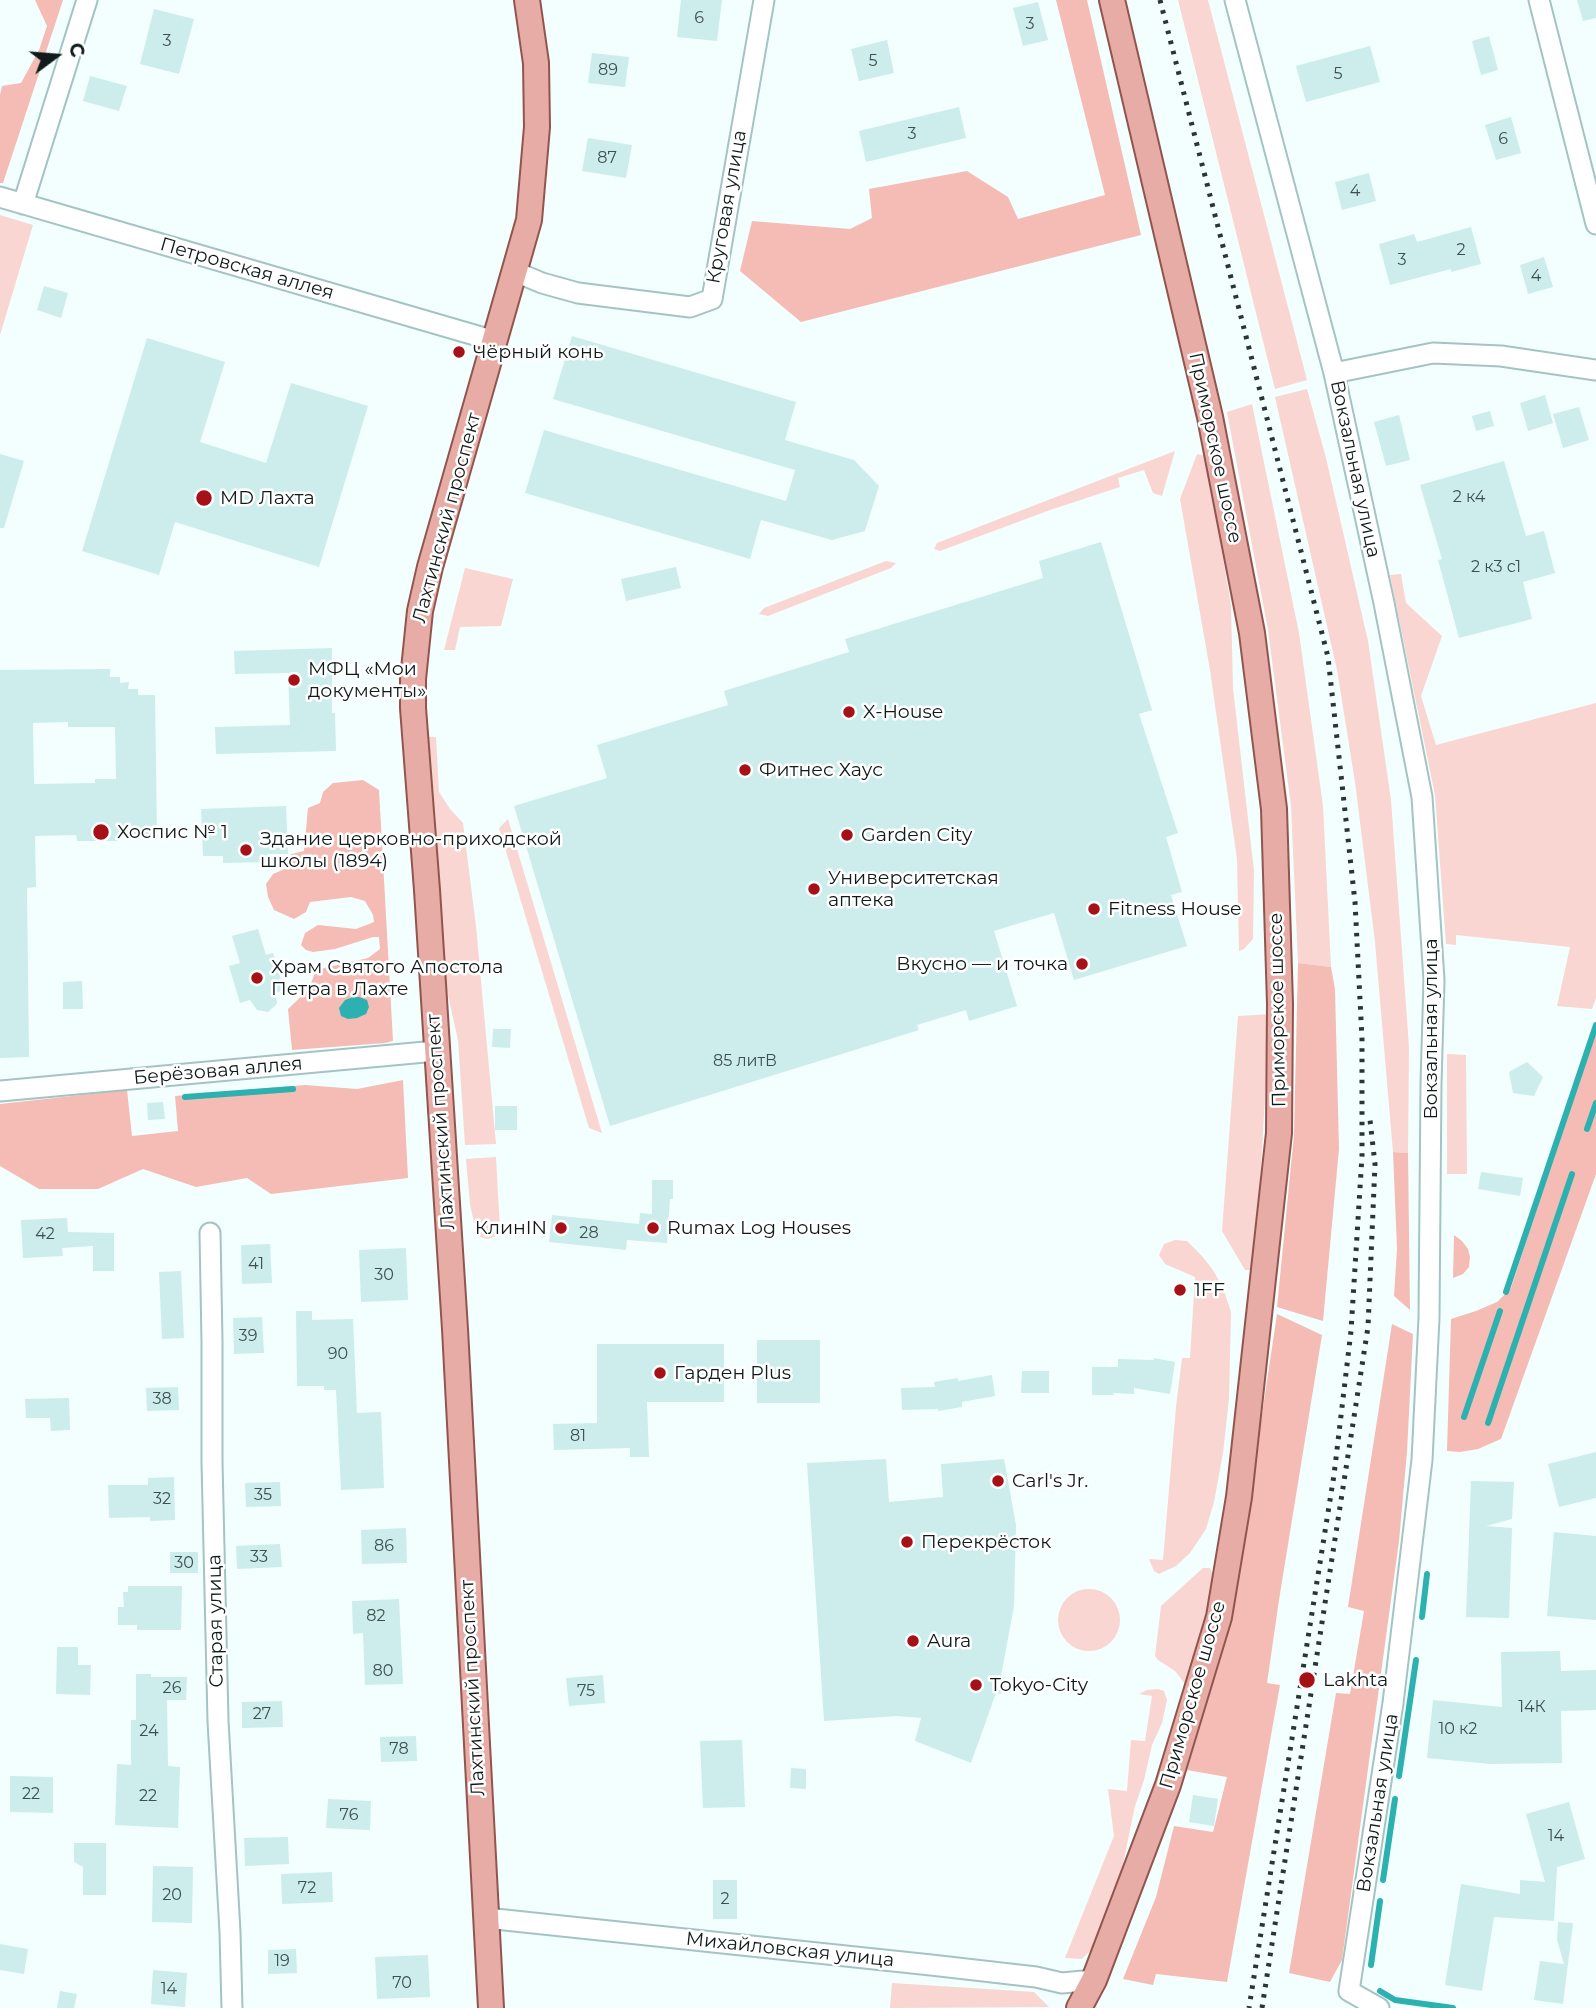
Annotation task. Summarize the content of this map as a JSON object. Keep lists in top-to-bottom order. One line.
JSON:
{"streets":{"main road":["Приморское шоссе","Лахтинский проспект"],"street":["Круговая улица","Петровская аллея","Вокзальная улица","Берёзовая аллея","Старая улица","Михайловская улица"]},"crossings":[["Круговая улица","Лахтинский проспект"],["Петровская аллея","Лахтинский проспект"],["Приморское шоссе","Михайловская улица"],["Лахтинский проспект","Берёзовая аллея"],["Лахтинский проспект","Михайловская улица"]],"places":["Чёрный конь","MD Лахта","МФЦ «Мои документы»","X-House","Фитнес Хаус","Хоспис № 1","Garden City","Здание церковно-приходской школы (1894)","Университетская аптека","Fitness House","Вкусно — и точка","Храм Святого Апостола Петра в Лахте","КлинIN","Rumax Log Houses","1FF","Гарден Plus","Carl's Jr.","Перекрёсток","Aura","Lakhta","Tokyo-City"],"house_numbers":["6","3","3","5","89","5","3","6","87","4","2","3","4","2 к4","2 к3 с1","85 литВ","28","42","41","30","39","90","38","81","35","32","86","33","30","82","80","26","75","14К","27","10 к2","24","78","22","22","76","14","72","20","2","19","70","14"],"north":"right"}
